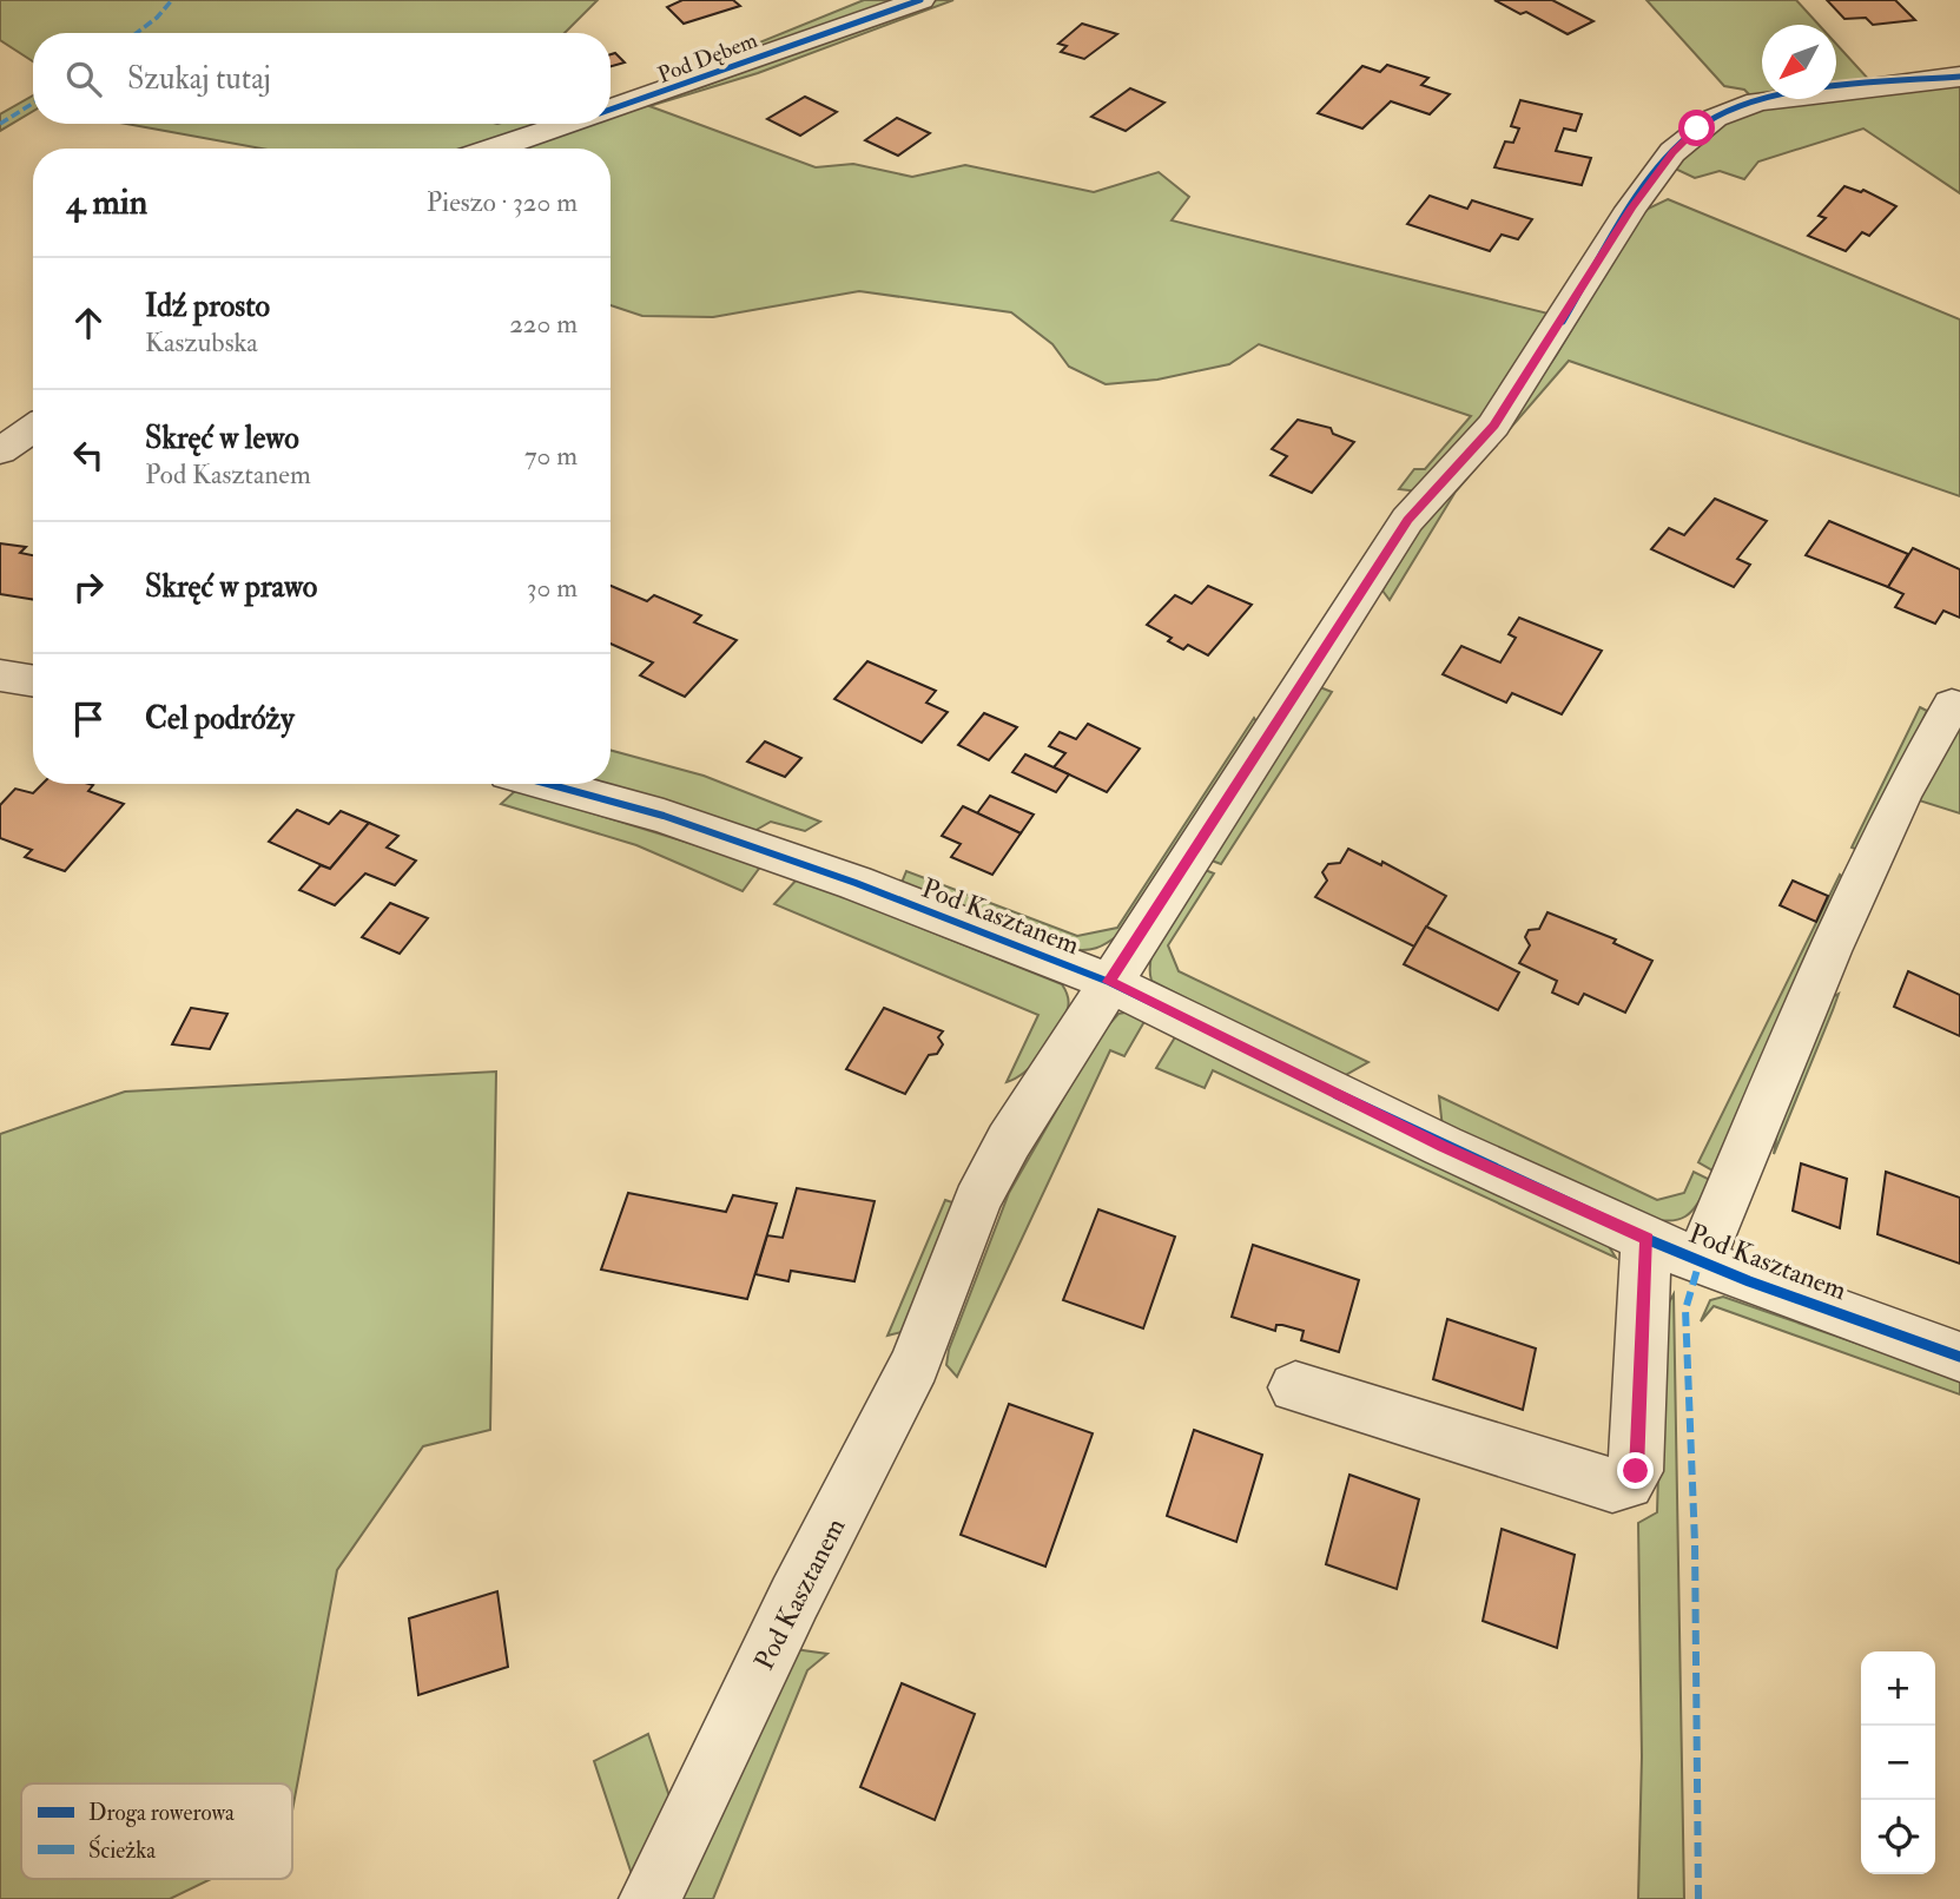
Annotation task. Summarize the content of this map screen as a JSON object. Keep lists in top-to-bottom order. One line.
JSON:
{"streets":{"street":["Pod Dębem","Pod Kasztanem"]},"legend":["Droga rowerowa","Ścieżka"],"north":"bottom left","page":{"search":"Szukaj tutaj","heading":["4 min","Pieszo · 320 m"],"list":[["Idź prosto","Kaszubska","220 m"],["Skręć w lewo","Pod Kasztanem","70 m"],["Skręć w prawo","30 m"],"Cel podróży"],"map_buttons":["+","−"]}}
